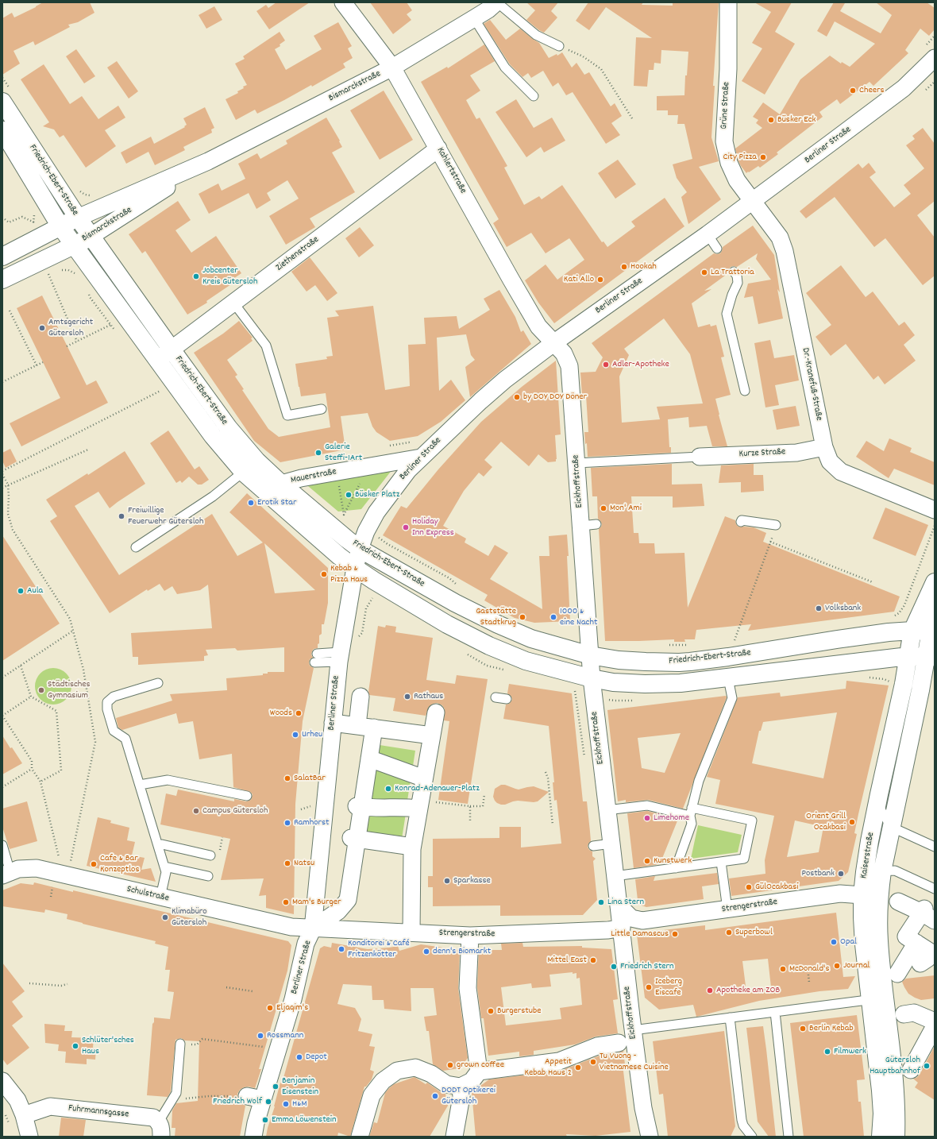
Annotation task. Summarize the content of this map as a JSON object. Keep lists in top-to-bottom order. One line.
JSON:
{"streets":{"main road":["Bismarckstraße","Friedrich-Ebert-Straße","Kaiserstraße"],"street":["Grüne Straße","Berliner Straße","Kahlertstraße","Ziethenstraße","Dr.-Kranefuß-Straße","Kurze Straße","Mauerstraße","Eickhoffstraße","Schulstraße","Strengerstraße","Fuhrmannsgasse"]},"crossings":[["Bismarckstraße","Kahlertstraße"],["Bismarckstraße","Friedrich-Ebert-Straße"],["Grüne Straße","Berliner Straße"],["Grüne Straße","Dr.-Kranefuß-Straße"],["Berliner Straße","Kahlertstraße"],["Berliner Straße","Friedrich-Ebert-Straße"],["Berliner Straße","Dr.-Kranefuß-Straße"],["Berliner Straße","Mauerstraße"],["Berliner Straße","Eickhoffstraße"],["Berliner Straße","Schulstraße"],["Berliner Straße","Strengerstraße"],["Kahlertstraße","Ziethenstraße"],["Kahlertstraße","Eickhoffstraße"],["Friedrich-Ebert-Straße","Ziethenstraße"],["Friedrich-Ebert-Straße","Mauerstraße"],["Friedrich-Ebert-Straße","Eickhoffstraße"],["Friedrich-Ebert-Straße","Kaiserstraße"],["Dr.-Kranefuß-Straße","Kurze Straße"],["Eickhoffstraße","Strengerstraße"],["Kaiserstraße","Strengerstraße"],["Schulstraße","Strengerstraße"]],"places":["Cheers","Büsker Eck","City Pizza","Hookah","La Trattoria","Jobcenter Kreis Gütersloh","Kati Allo","Amtsgericht Gütersloh","Adler-Apotheke","by DOY DOY Döner","Galerie Steffi-1Art","Büsker Platz","Erotik Star","Mon' Ami","Freiwillige Feuerwehr Gütersloh","Holiday Inn Express","Kebab & Pizza Haus","Aula","Volksbank","Gaststätte Stadtkrug","1000 & eine Nacht","Städtisches Gymnasium","Rathaus","Woods","Urheu","SalatBar","Konrad-Adenauer-Platz","Campus Gütersloh","Limehome","Orient Grill Ocakbasi","Ramhorst","Kunstwerk","Natsu","Cafe & Bar Konzeptlos","Postbank","Sparkasse","GülOcakbasi","Mam's Burger","Lina Stern","Klimabüro Gütersloh","Superbowl","Little Damascus","Opal","Konditorei & Café Fritzenkötter","denn's Biomarkt","Mittel East","Journal","Friedrich Stern","McDonald's","Iceberg Eiscafe","Apotheke am ZOB","Eljaqim's","Burgerstube","Berlin Kebab","Rossmann","Schlüter'sches Haus","Filmwerk","Depot","Tu Vuong - Vietnamese Cuisine","grown coffee","Gütersloh Hauptbahnhof","Appetit Kebab Haus 2","Benjamin Eisenstein","DODT Optikerei Gütersloh","Friedrich Wolf","H&M","Emma Löwenstein"]}
